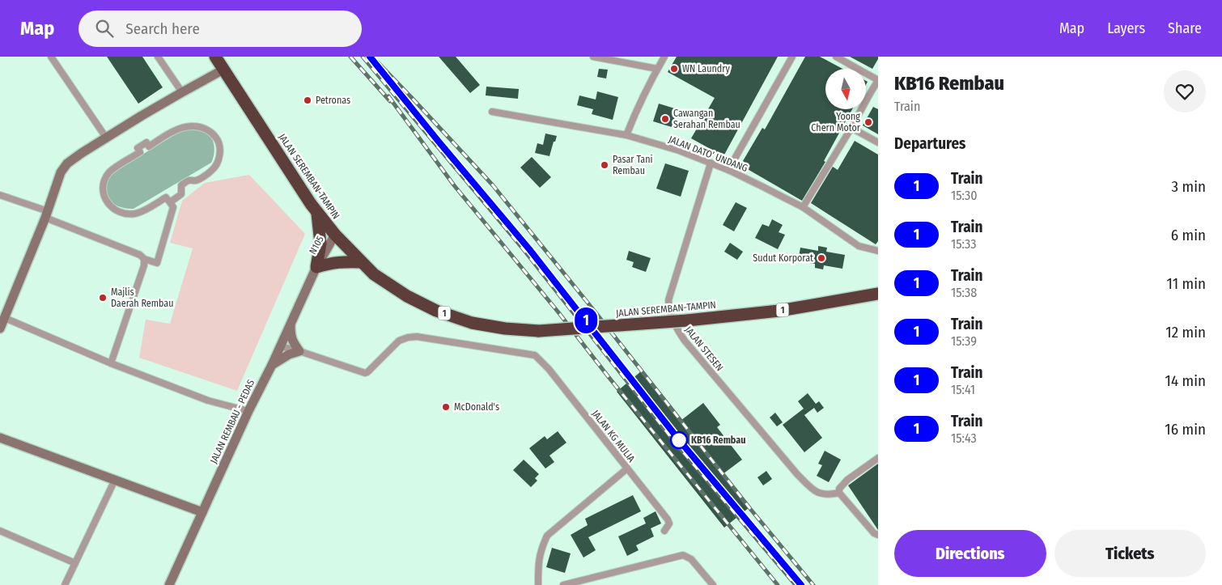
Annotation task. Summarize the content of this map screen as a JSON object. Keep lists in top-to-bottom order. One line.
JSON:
{"streets":{"highway":["JALAN SEREMBAN-TAMPIN","1"],"street":["JALAN DATO’ UNDANG","N105","JALAN STESEN","JALAN REMBAU - PEDAS","JALAN KG MULIA"]},"crossings":[["JALAN DATO’ UNDANG","JALAN STESEN"],["JALAN SEREMBAN-TAMPIN","N105"],["N105","JALAN REMBAU - PEDAS"]],"places":["WN Laundry","Petronas","Cawangan Serahan Rembau","Yoong Chern Motor","Pasar Tani Rembau","Sudut Korporat","Majlis Daerah Rembau","McDonald's","KB16 Rembau"],"north":"bottom","page":{"header":"Map","search":"Search here","nav":["Map","Layers","Share"],"on_map":"1","heading":[["KB16 Rembau","Train"],"Departures"],"list":[{"mark":"1","name":"Train","note":"15:30","value":"3 min"},{"mark":"1","name":"Train","note":"15:33","value":"6 min"},{"mark":"1","name":"Train","note":"15:38","value":"11 min"},{"mark":"1","name":"Train","note":"15:39","value":"12 min"},{"mark":"1","name":"Train","note":"15:41","value":"14 min"},{"mark":"1","name":"Train","note":"15:43","value":"16 min"}],"buttons":["Directions","Tickets"]}}
